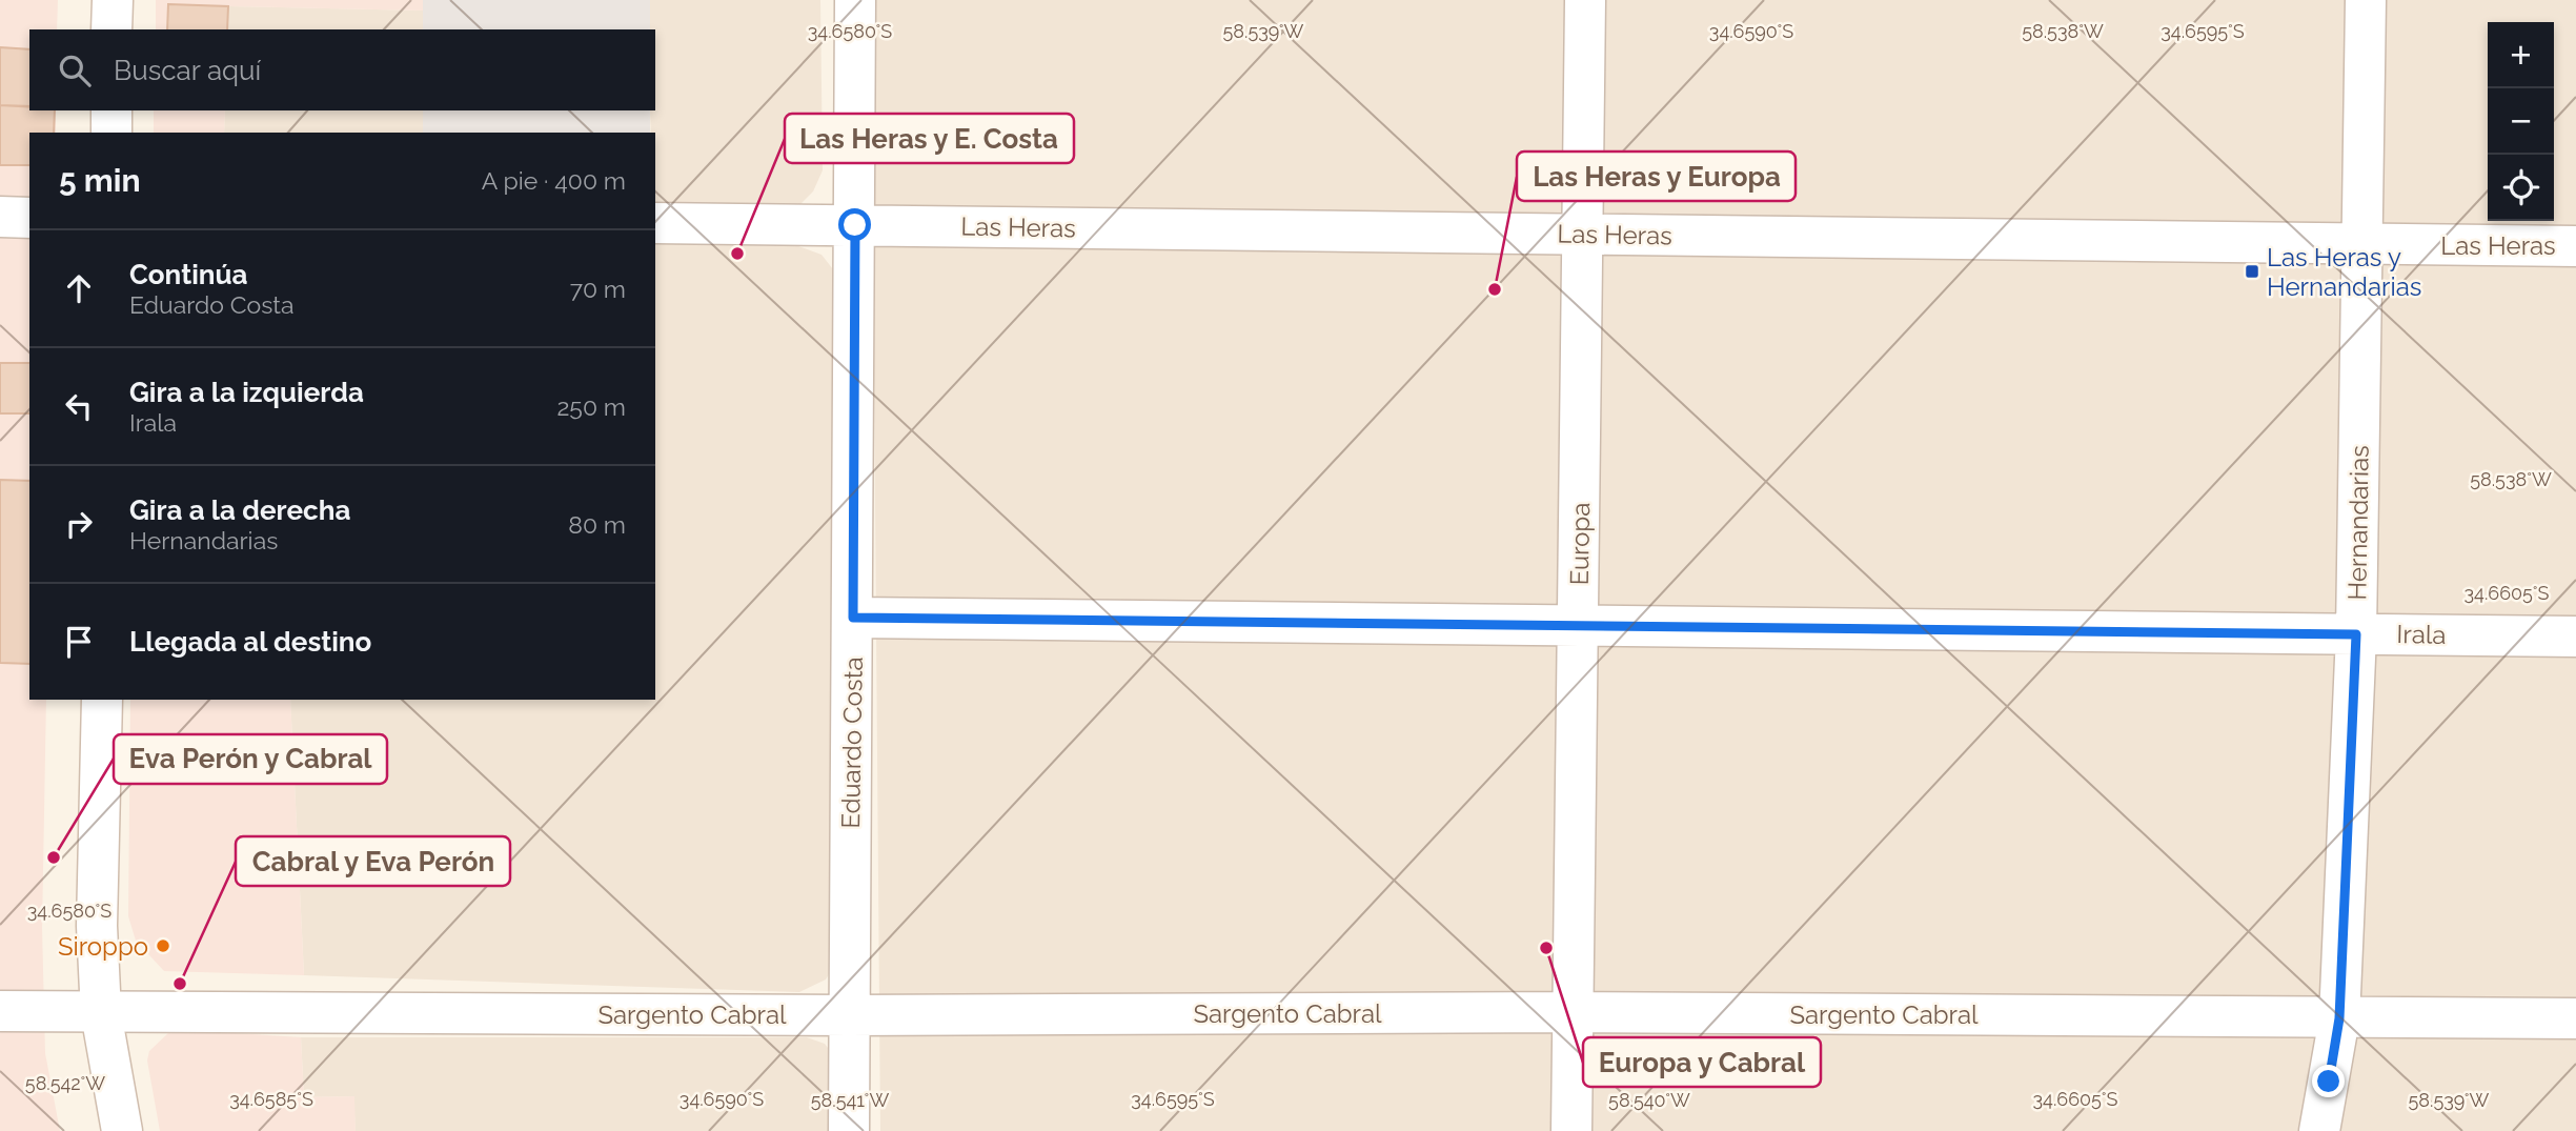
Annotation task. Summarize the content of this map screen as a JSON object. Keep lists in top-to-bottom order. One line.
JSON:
{"streets":{"street":["Las Heras","Hernandarias","Europa","Irala","Eduardo Costa","Sargento Cabral"]},"crossings":[["Las Heras","Hernandarias"],["Las Heras","Europa"],["Las Heras","Eduardo Costa"],["Hernandarias","Irala"],["Hernandarias","Sargento Cabral"],["Europa","Irala"],["Europa","Sargento Cabral"],["Irala","Eduardo Costa"],["Eduardo Costa","Sargento Cabral"]],"places":{"other":["Las Heras y E. Costa","Las Heras y Europa","Eva Perón y Cabral","Siroppo","Europa y Cabral","Cabral y Eva Perón"],"transit":["Las Heras y Hernandarias"]},"page":{"map_buttons":["+","−"],"search":"Buscar aquí","heading":["5 min","A pie · 400 m"],"list":[["Continúa","Eduardo Costa","70 m"],["Gira a la izquierda","Irala","250 m"],["Gira a la derecha","Hernandarias","80 m"],"Llegada al destino"]},"coordinates":["58.539°W","58.538°W","34.6580°S","34.6590°S","34.6595°S","34.6605°S","58.542°W","34.6585°S","58.541°W","58.540°W"]}
